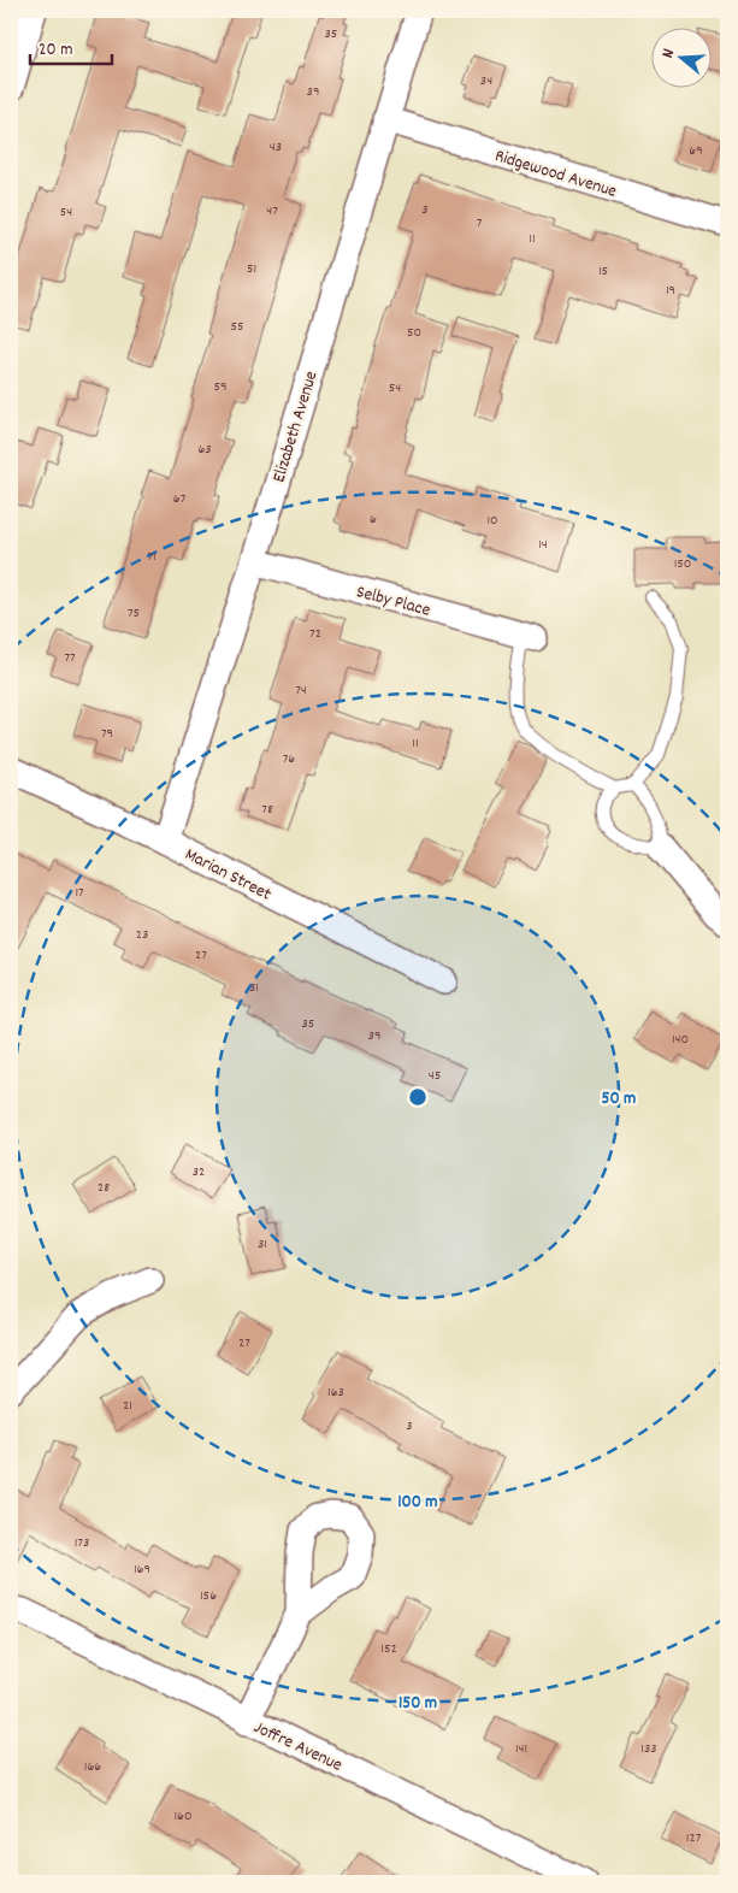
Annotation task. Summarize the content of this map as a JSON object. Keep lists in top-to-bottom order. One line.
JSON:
{"streets":{"street":["Ridgewood Avenue","Elizabeth Avenue","Selby Place","Marian Street","Joffre Avenue"]},"crossings":[["Ridgewood Avenue","Elizabeth Avenue"],["Elizabeth Avenue","Selby Place"],["Elizabeth Avenue","Marian Street"]],"house_numbers":["35","34","39","43","69","3","47","54","7","11","51","15","19","55","50","59","54","63","67","6","10","14","71","150","75","72","77","74","79","11","76","78","17","23","27","31","35","39","140","45","32","28","31","27","163","21","3","173","169","156","152","141","133","166","160","127"],"scale_bar":"20 m","north":"left","rings":["50 m","100 m","150 m"]}
